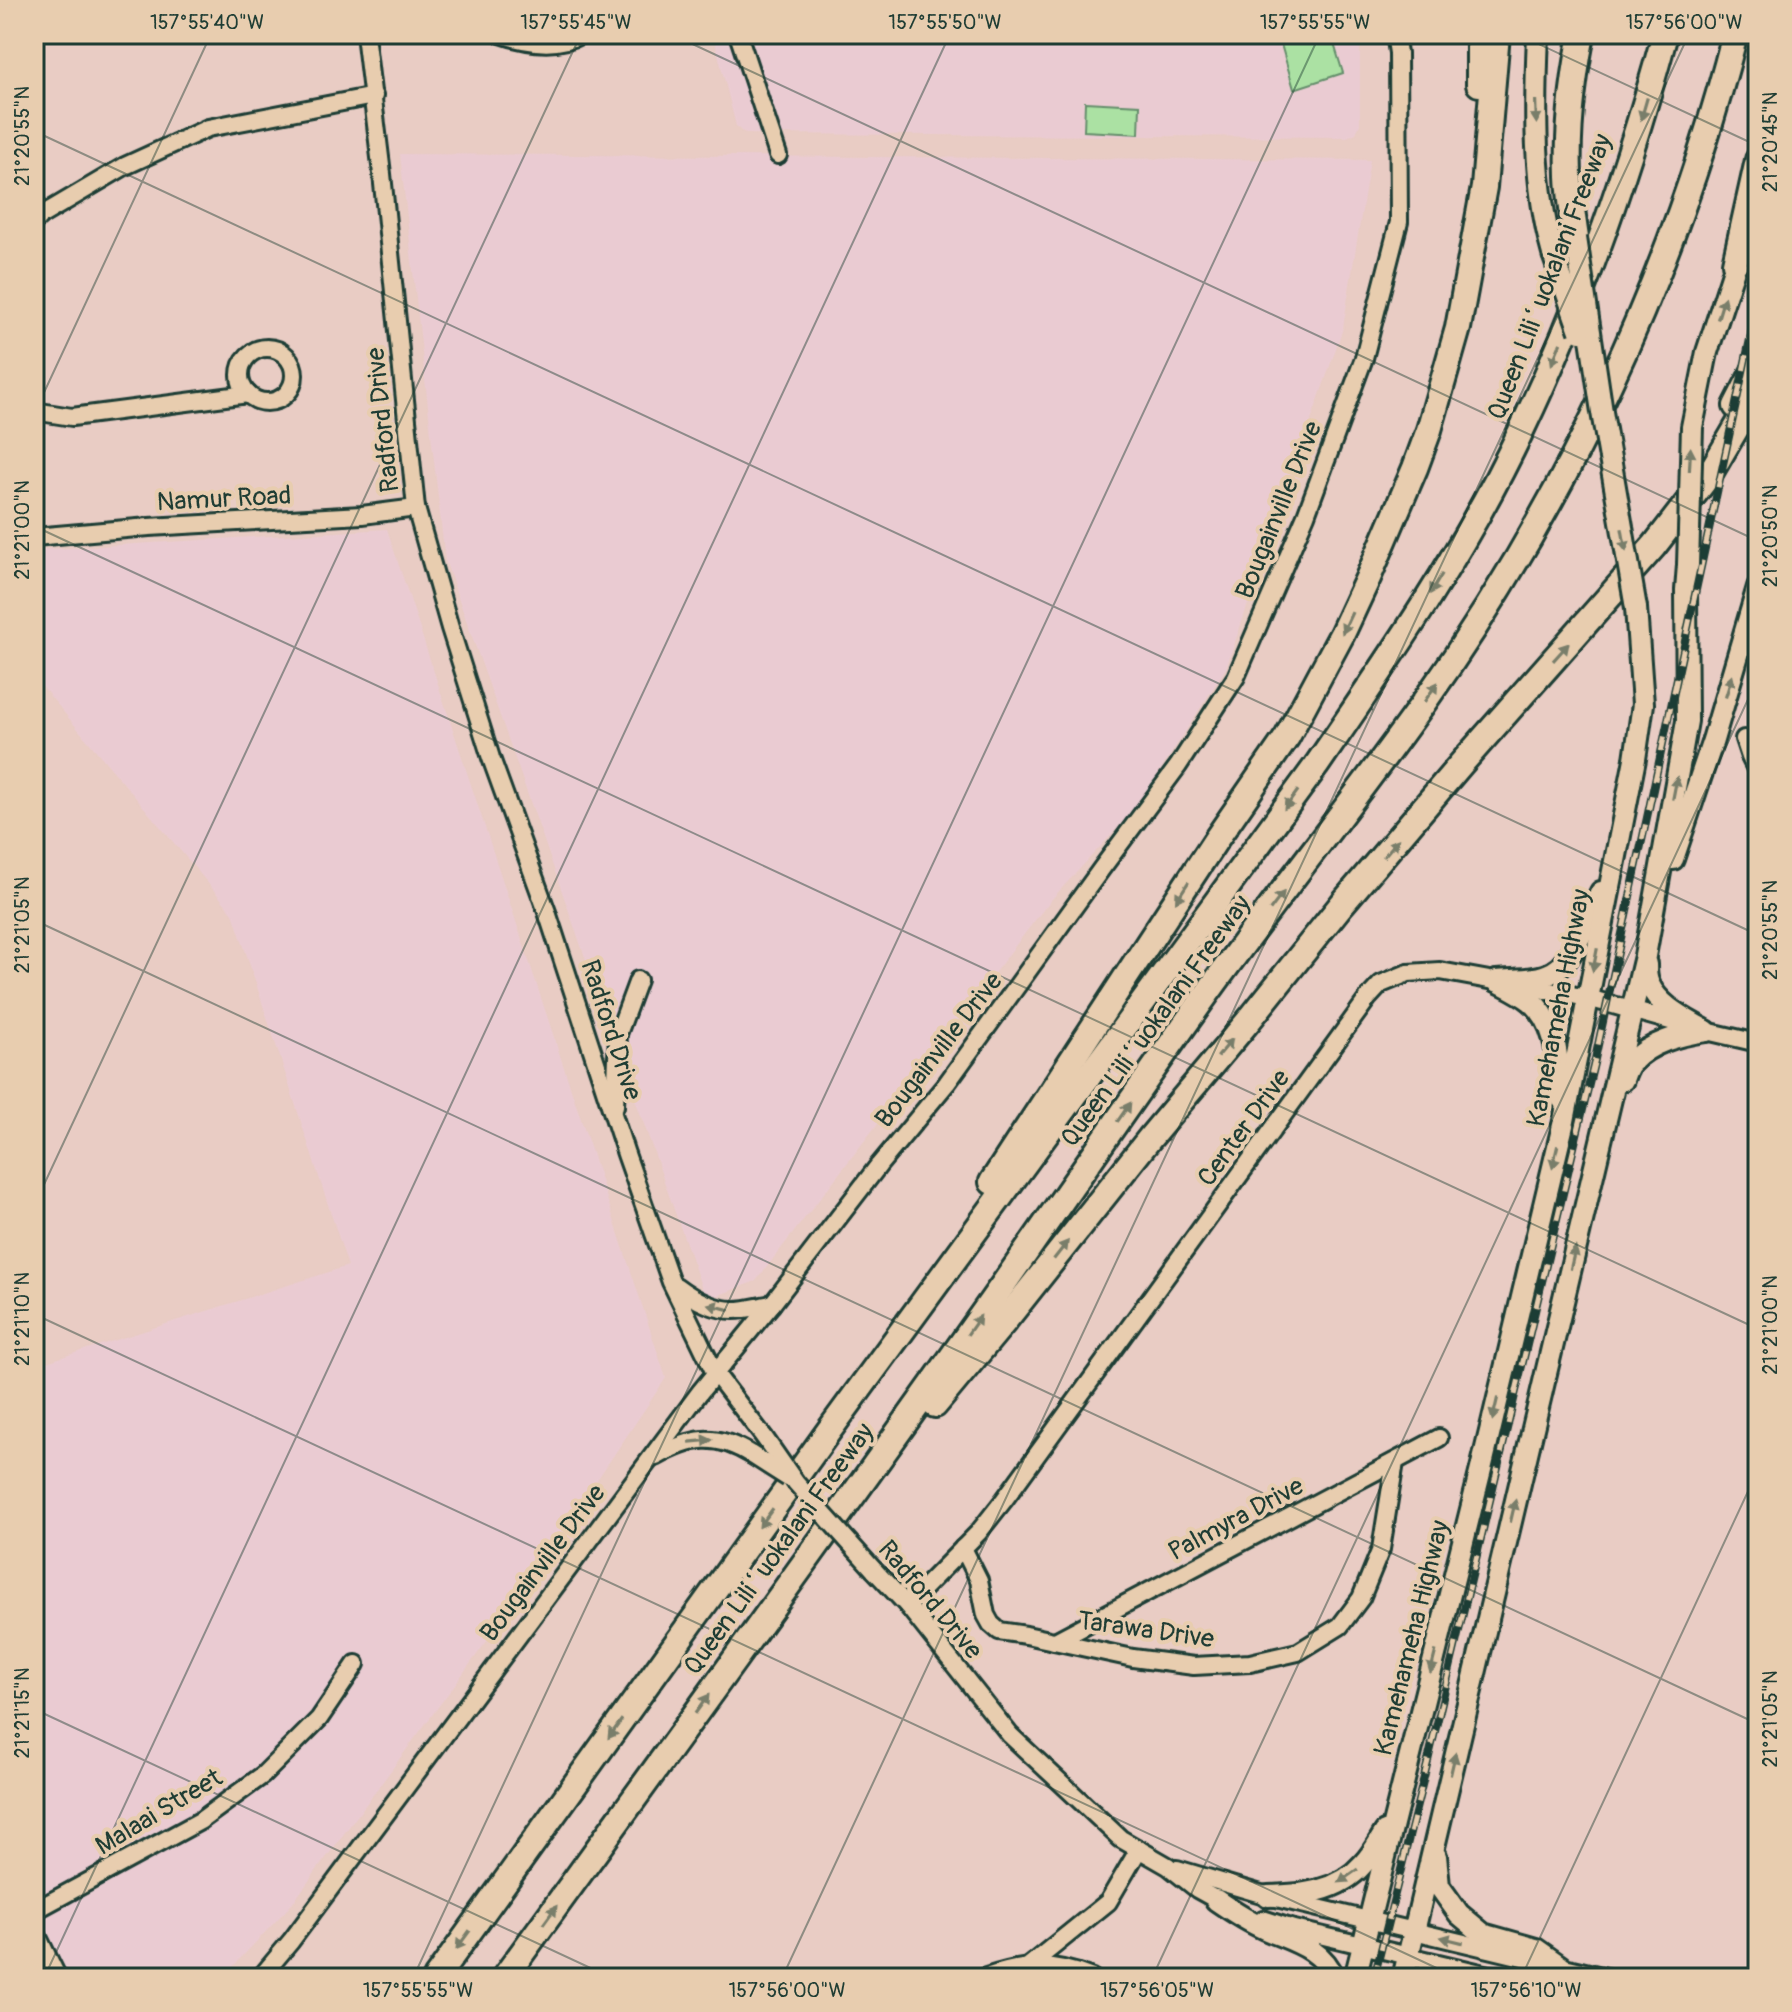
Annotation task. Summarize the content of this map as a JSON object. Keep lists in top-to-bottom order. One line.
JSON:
{"streets":{"highway":["Queen Liliʻuokalani Freeway"],"main road":["Kamehameha Highway"],"street":["Radford Drive","Namur Road","Bougainville Drive","Center Drive","Palmyra Drive","Tarawa Drive","Malaai Street"]},"crossings":[["Radford Drive","Namur Road"],["Radford Drive","Bougainville Drive"],["Radford Drive","Kamehameha Highway"],["Radford Drive","Center Drive"],["Kamehameha Highway","Center Drive"],["Center Drive","Tarawa Drive"],["Palmyra Drive","Tarawa Drive"]],"coordinates":["157°55'40\"W","157°55'45\"W","157°55'50\"W","157°55'55\"W","157°56'00\"W","21°20'55\"N","21°20'45\"N","21°21'00\"N","21°20'50\"N","21°21'05\"N","21°21'10\"N","21°21'15\"N","157°56'05\"W","157°56'10\"W"]}
